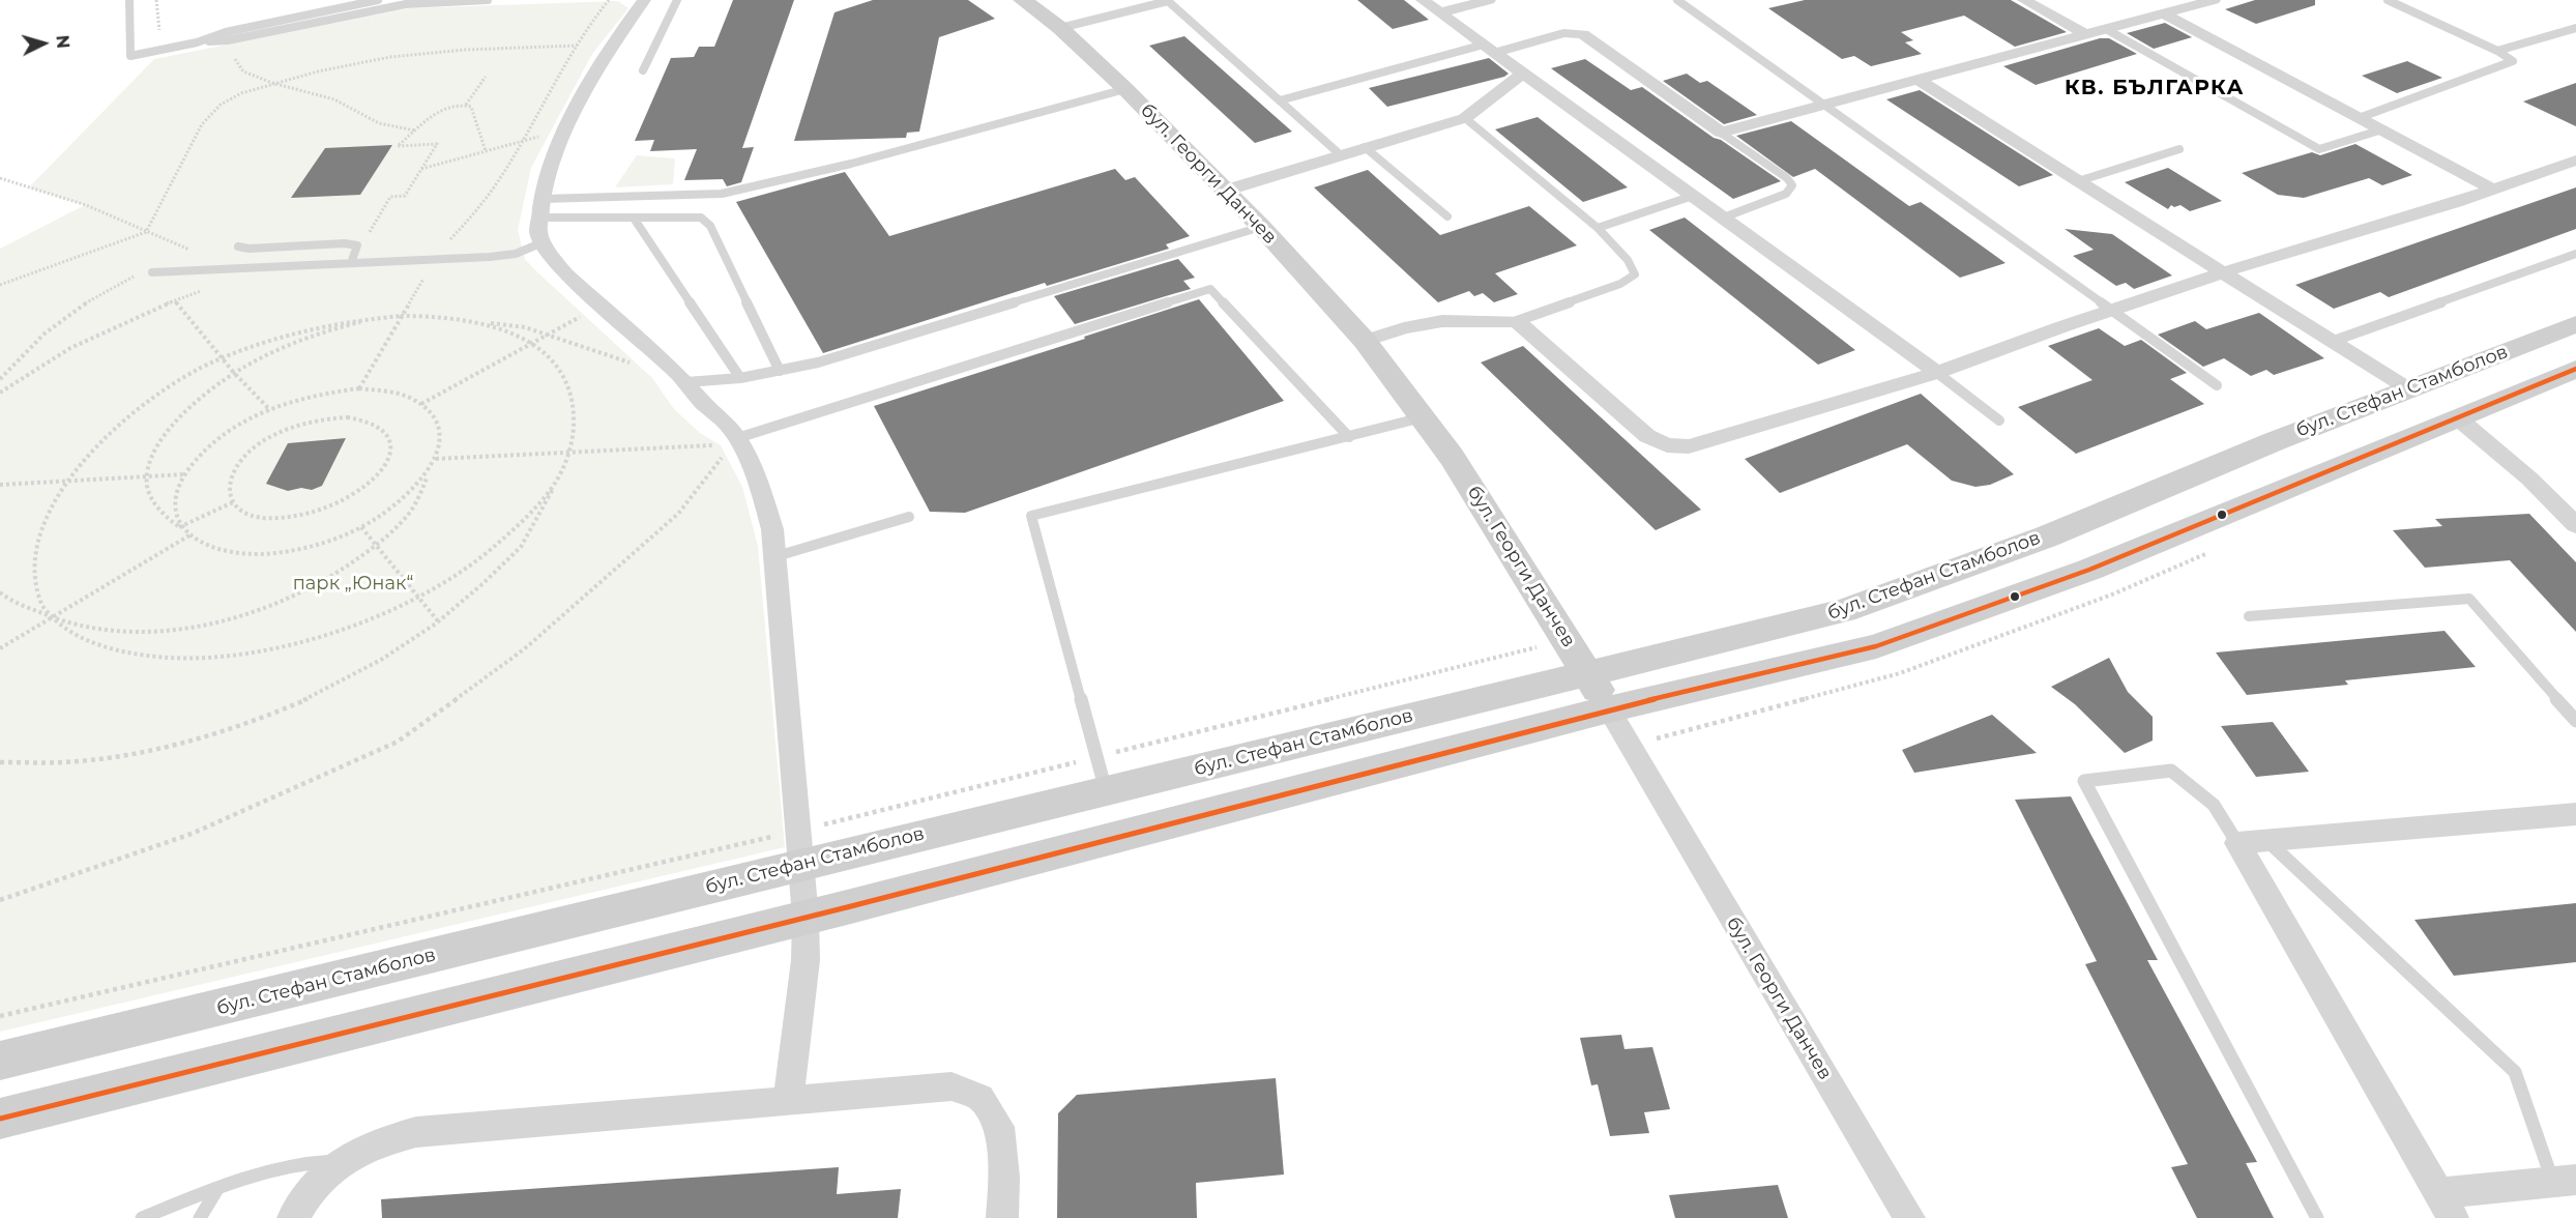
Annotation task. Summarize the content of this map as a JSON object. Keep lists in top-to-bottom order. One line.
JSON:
{"streets":{"main road":["бул. Георги Данчев","бул. Стефан Стамболов"]},"crossings":[["бул. Георги Данчев","бул. Стефан Стамболов"]],"districts":["КВ. БЪЛГАРКА"],"parks":["парк „Юнак“"],"north":"right"}
